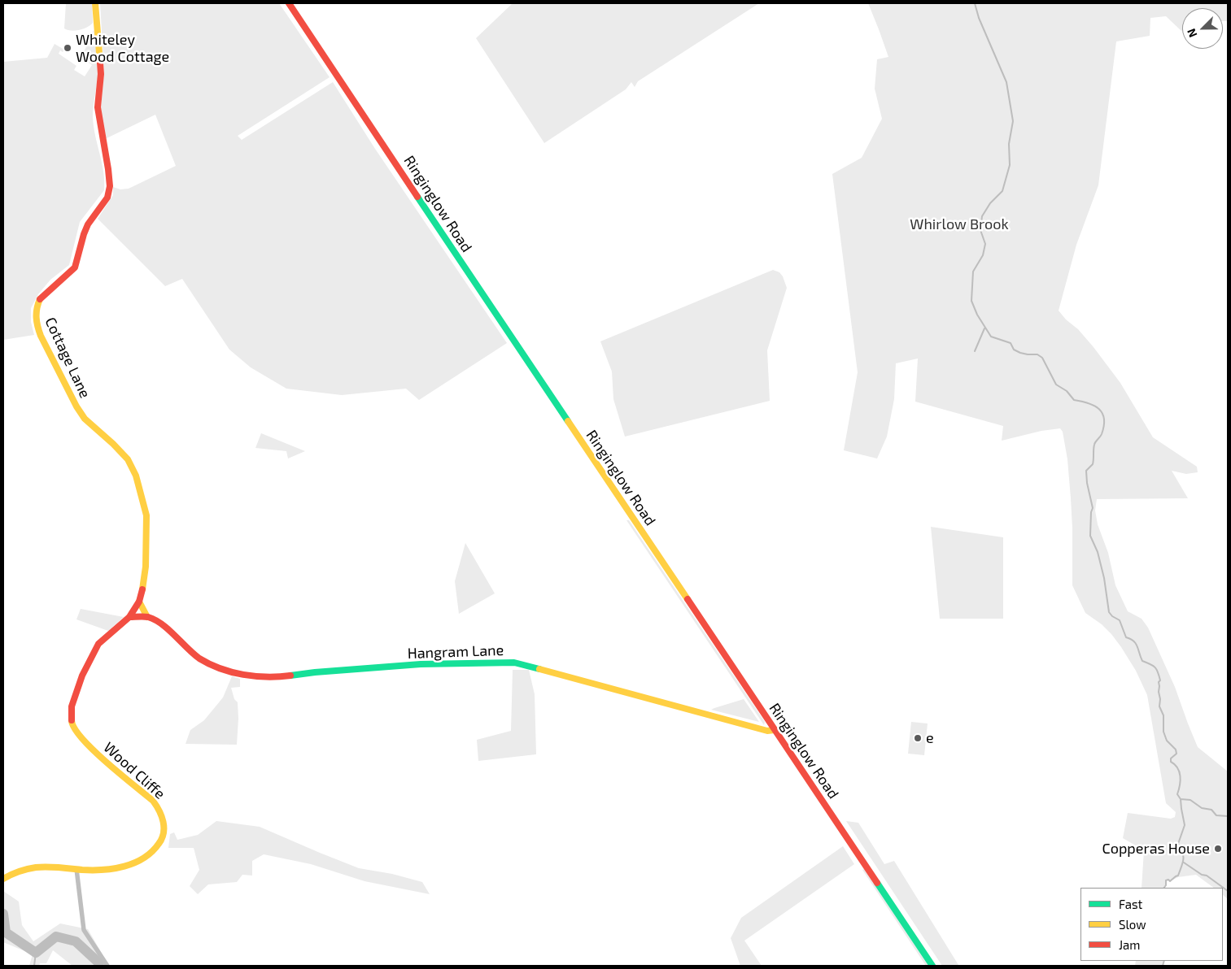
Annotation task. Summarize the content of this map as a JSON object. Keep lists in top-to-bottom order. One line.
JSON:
{"streets":{"street":["Ringinglow Road","Cottage Lane","Hangram Lane","Wood Cliffe"]},"crossings":[["Ringinglow Road","Hangram Lane"],["Cottage Lane","Wood Cliffe"]],"parks":["Whirlow Brook"],"places":["Whiteley Wood Cottage","e","Copperas House"],"legend":["Fast","Slow","Jam"],"north":"bottom left"}
